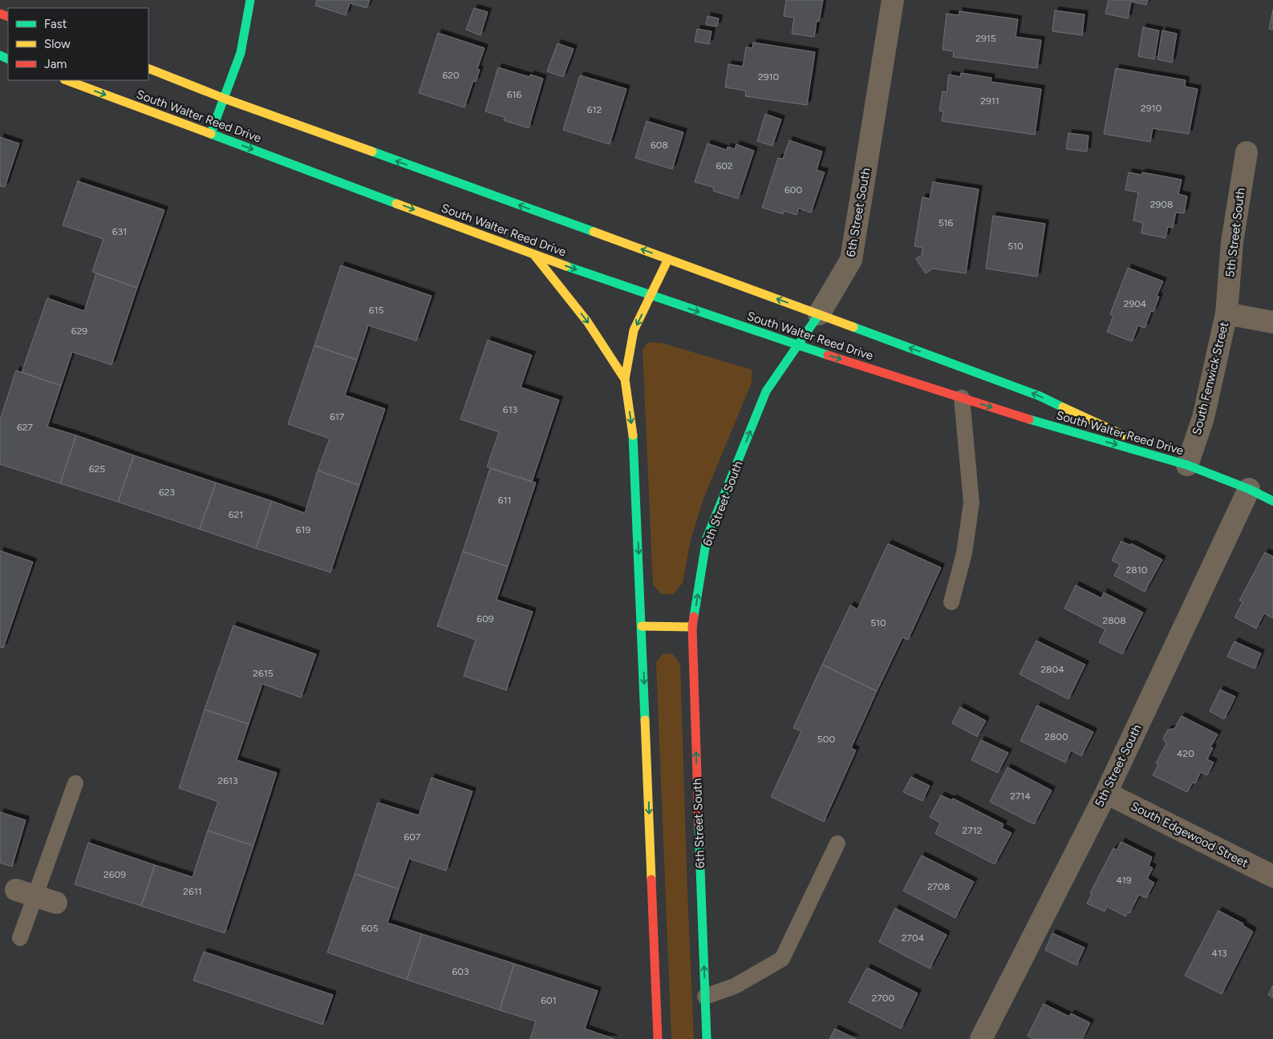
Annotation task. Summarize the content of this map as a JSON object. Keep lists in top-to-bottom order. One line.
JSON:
{"streets":{"street":["South Walter Reed Drive","6th Street South","5th Street South","South Fenwick Street","South Edgewood Street"]},"crossings":[["South Walter Reed Drive","6th Street South"],["South Walter Reed Drive","South Fenwick Street"],["5th Street South","South Fenwick Street"],["5th Street South","South Edgewood Street"]],"house_numbers":["2915","620","2910","616","2911","2910","612","608","602","600","2908","516","631","510","2904","615","629","613","617","627","625","623","611","621","619","2810","609","2808","510","2804","2615","2800","500","420","2613","2714","2712","607","2609","419","2708","2611","605","2704","413","603","2700","601"],"legend":["Fast","Slow","Jam"]}
